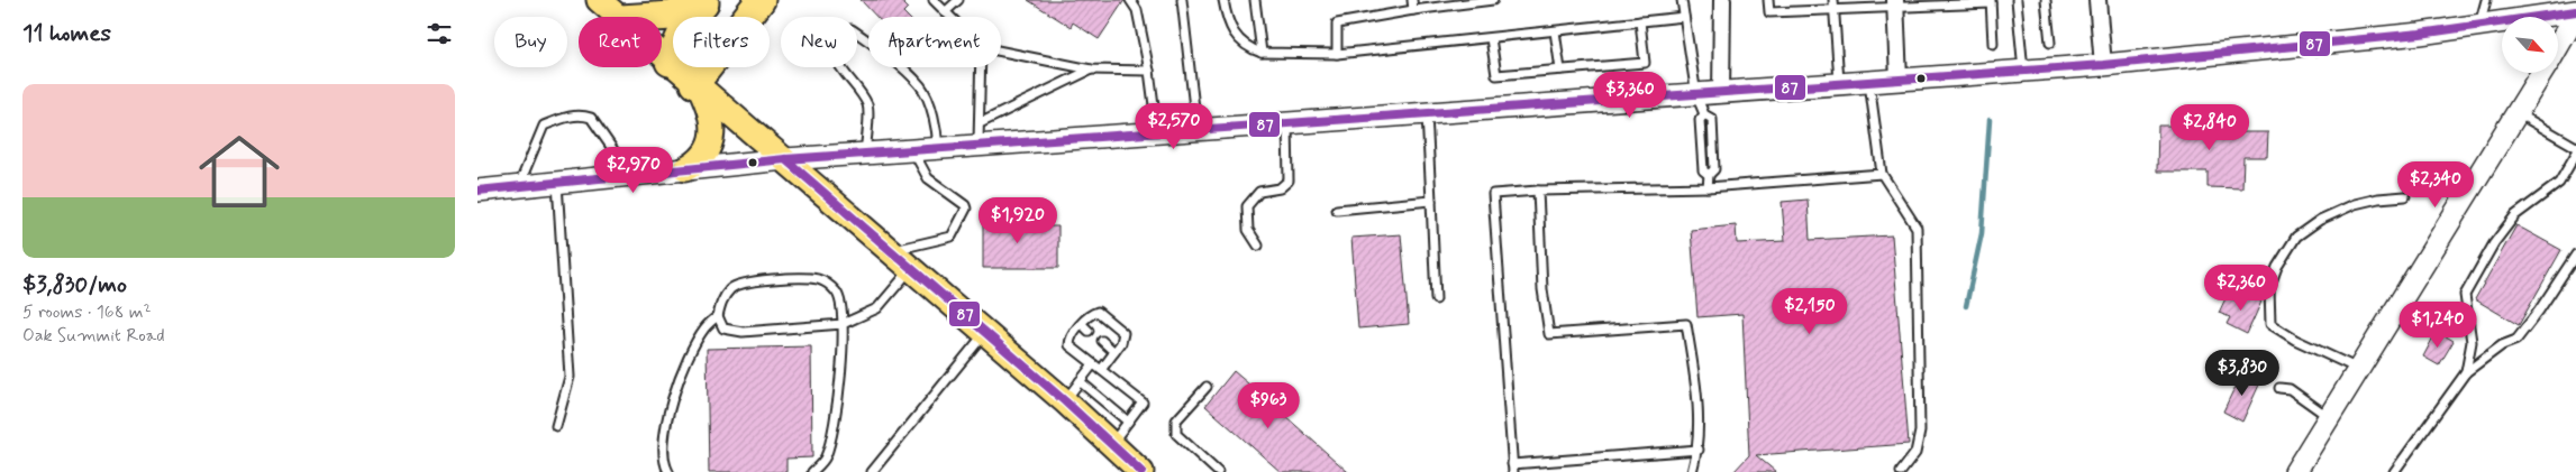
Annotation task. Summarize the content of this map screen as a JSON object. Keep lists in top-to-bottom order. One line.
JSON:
{"lines":["transit line 87"],"north":"bottom right","page":{"heading":"11 homes","chip":["Buy","Rent","Filters","New","Apartment"],"list":[{"name":"$3,830/mo","note":"5 rooms · 168 m² · Oak Summit Road"}],"price":["$3,360","$2,570","$2,840","$2,970","$2,340","$1,920","$2,360","$2,150","$1,240","$3,830","$963"]}}
